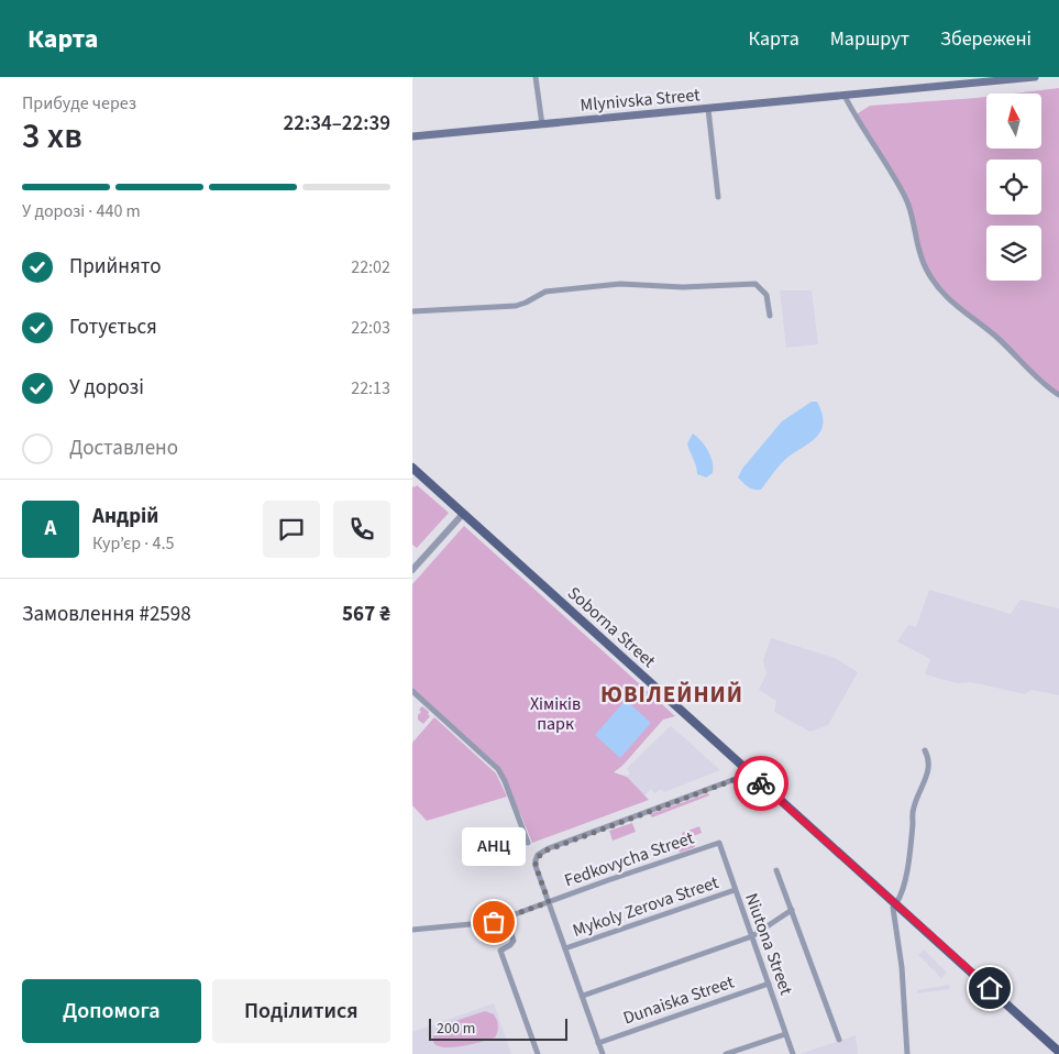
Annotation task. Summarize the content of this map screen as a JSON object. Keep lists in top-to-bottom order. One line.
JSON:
{"streets":{"main road":["Mlynivska Street","Soborna Street"],"street":["Fedkovycha Street","Mykoly Zerova Street","Niutona Street","Dunaiska Street"]},"crossings":[["Fedkovycha Street","Niutona Street"],["Mykoly Zerova Street","Niutona Street"],["Niutona Street","Dunaiska Street"]],"districts":["ЮВІЛЕЙНИЙ"],"parks":["Хіміків парк"],"places":["АНЦ"],"scale_bar":"200 m","north":"top","page":{"header":"Карта","nav":["Карта","Маршрут","Збережені"],"heading":["3 хв","Прибуде через","22:34–22:39"],"panel":["Андрій","Кур’єр · 4.5","Замовлення #2598","567 ₴"],"bar":"У дорозі · 440 m","list":[["Прийнято","22:02"],["Готується","22:03"],["У дорозі","22:13"],"Доставлено"],"round":"А","bubble":"АНЦ","buttons":["Допомога","Поділитися"],"scale":"200 m"}}
